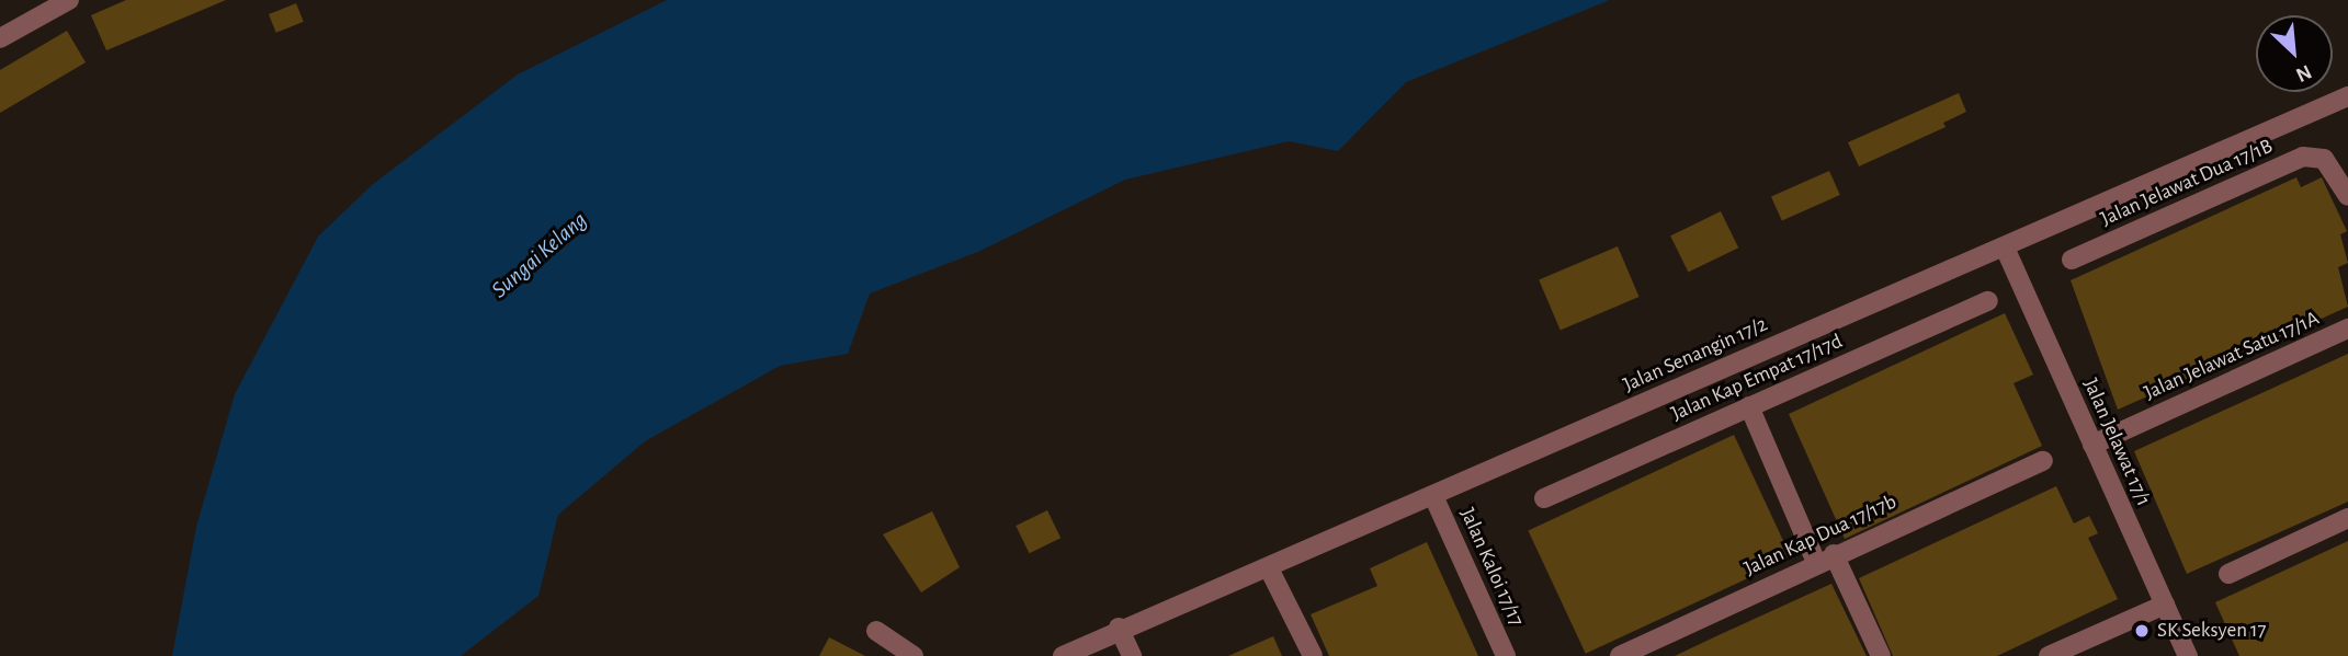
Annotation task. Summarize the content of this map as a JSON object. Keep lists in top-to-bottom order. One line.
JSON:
{"streets":{"street":["Jalan Jelawat Dua 17/1B","Jalan Senangin 17/2","Jalan Jelawat Satu 17/1A","Jalan Kap Empat 17/17d","Jalan Jelawat 17/1","Jalan Kap Dua 17/17b","Jalan Kaloi 17/17"]},"crossings":[["Jalan Senangin 17/2","Jalan Jelawat 17/1"],["Jalan Senangin 17/2","Jalan Kaloi 17/17"],["Jalan Jelawat Satu 17/1A","Jalan Jelawat 17/1"]],"water":["Sungai Kelang"],"places":["SK Seksyen 17"],"north":"bottom right"}
